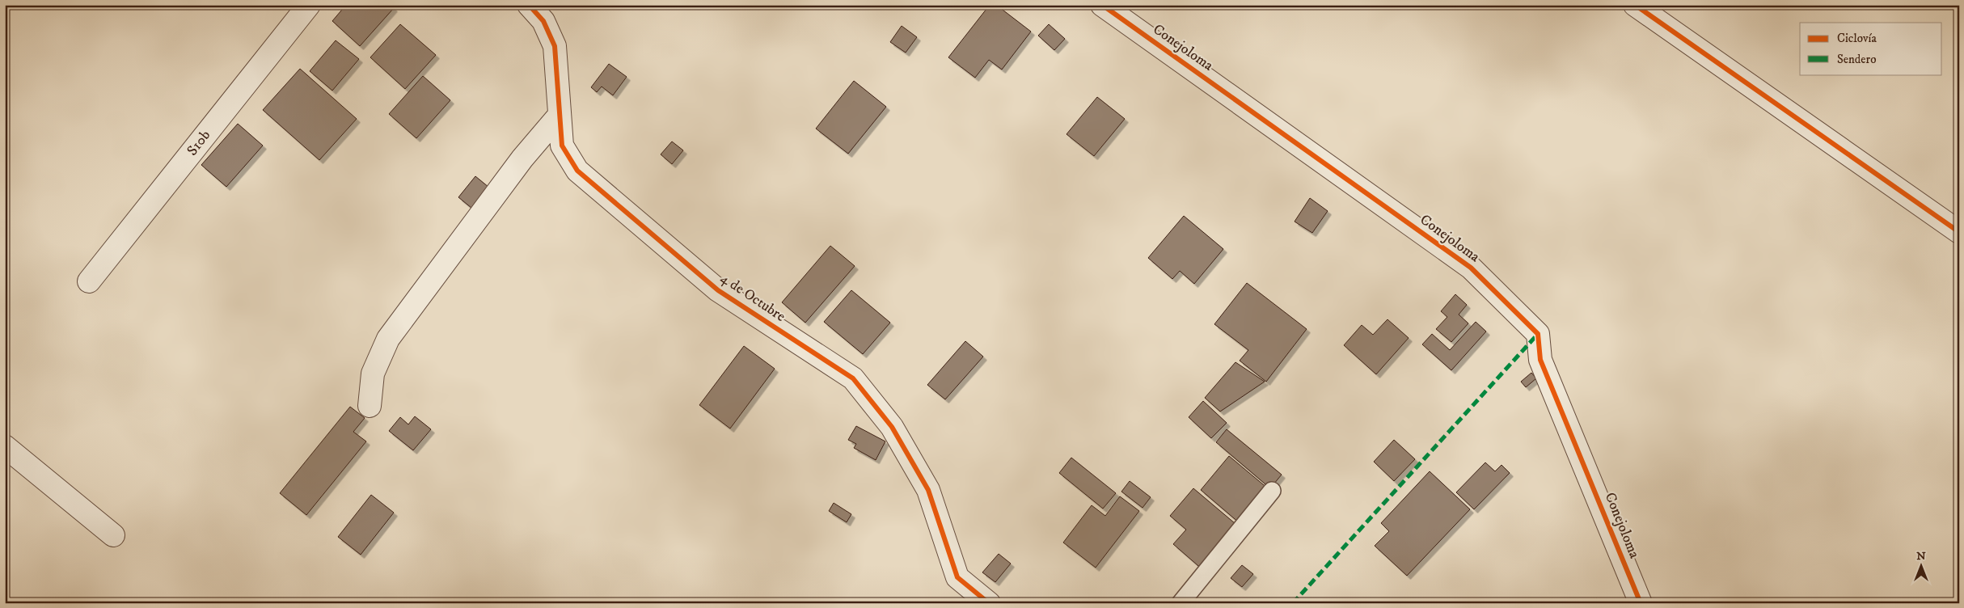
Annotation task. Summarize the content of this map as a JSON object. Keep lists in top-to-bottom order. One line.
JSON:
{"streets":{"street":["Conejoloma","S10b","4 de Octubre"]},"legend":["Ciclovía","Sendero"],"north":"top"}
